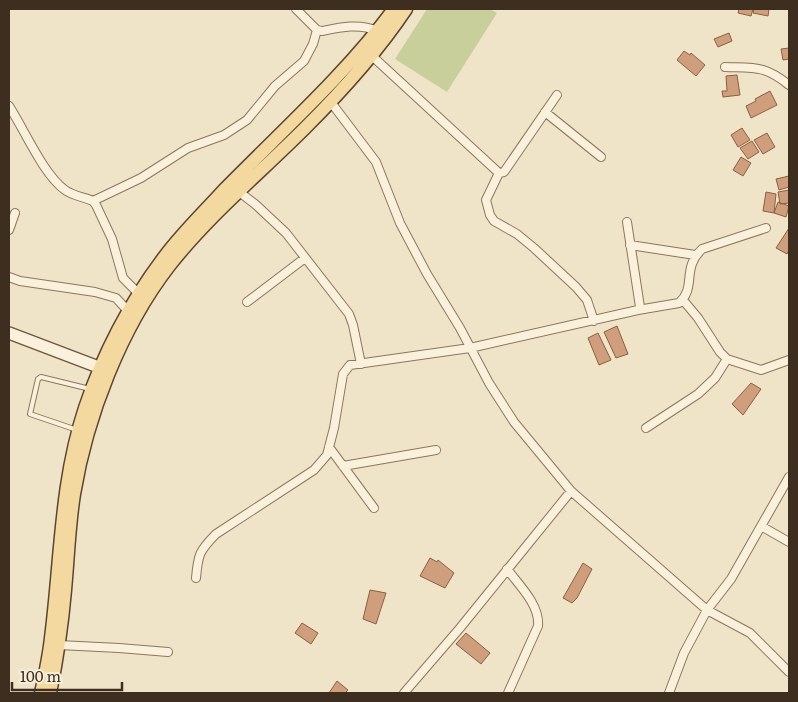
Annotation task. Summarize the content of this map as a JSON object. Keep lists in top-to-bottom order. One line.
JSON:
{"scale_bar":"100 m"}
